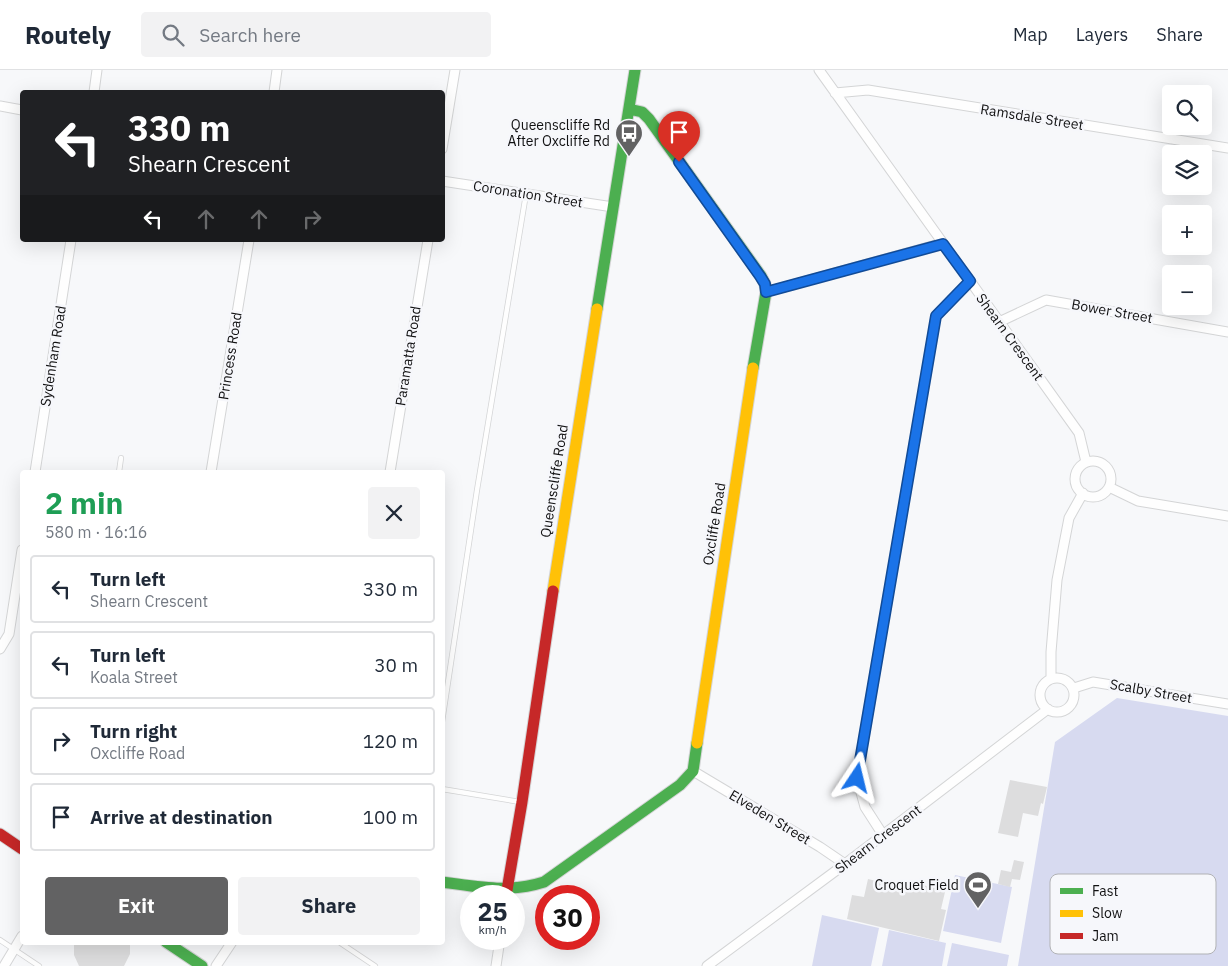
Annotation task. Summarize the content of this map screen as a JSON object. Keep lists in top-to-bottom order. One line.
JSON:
{"streets":{"street":["Ramsdale Street","Coronation Street","Bower Street","Shearn Crescent","Sydenham Road","Princess Road","Paramatta Road","Queenscliffe Road","Oxcliffe Road","Scalby Street","Elveden Street"]},"crossings":[["Ramsdale Street","Shearn Crescent"],["Coronation Street","Queenscliffe Road"],["Bower Street","Shearn Crescent"],["Shearn Crescent","Scalby Street"],["Shearn Crescent","Elveden Street"],["Oxcliffe Road","Elveden Street"]],"places":{"bus stop":["Queenscliffe Rd After Oxcliffe Rd"],"sports":["Croquet Field"]},"legend":["Fast","Slow","Jam"],"page":{"header":"Routely","search":"Search here","nav":["Map","Layers","Share"],"map_buttons":["+","−"],"turn":["330 m","Shearn Crescent"],"heading":["2 min","580 m · 16:16"],"list":[{"name":"Turn left","note":"Shearn Crescent","value":"330 m"},{"name":"Turn left","note":"Koala Street","value":"30 m"},{"name":"Turn right","note":"Oxcliffe Road","value":"120 m"},{"name":"Arrive at destination","value":"100 m"}],"buttons":["Exit","Share"],"speed":"25 km/h","limit":"30"}}
